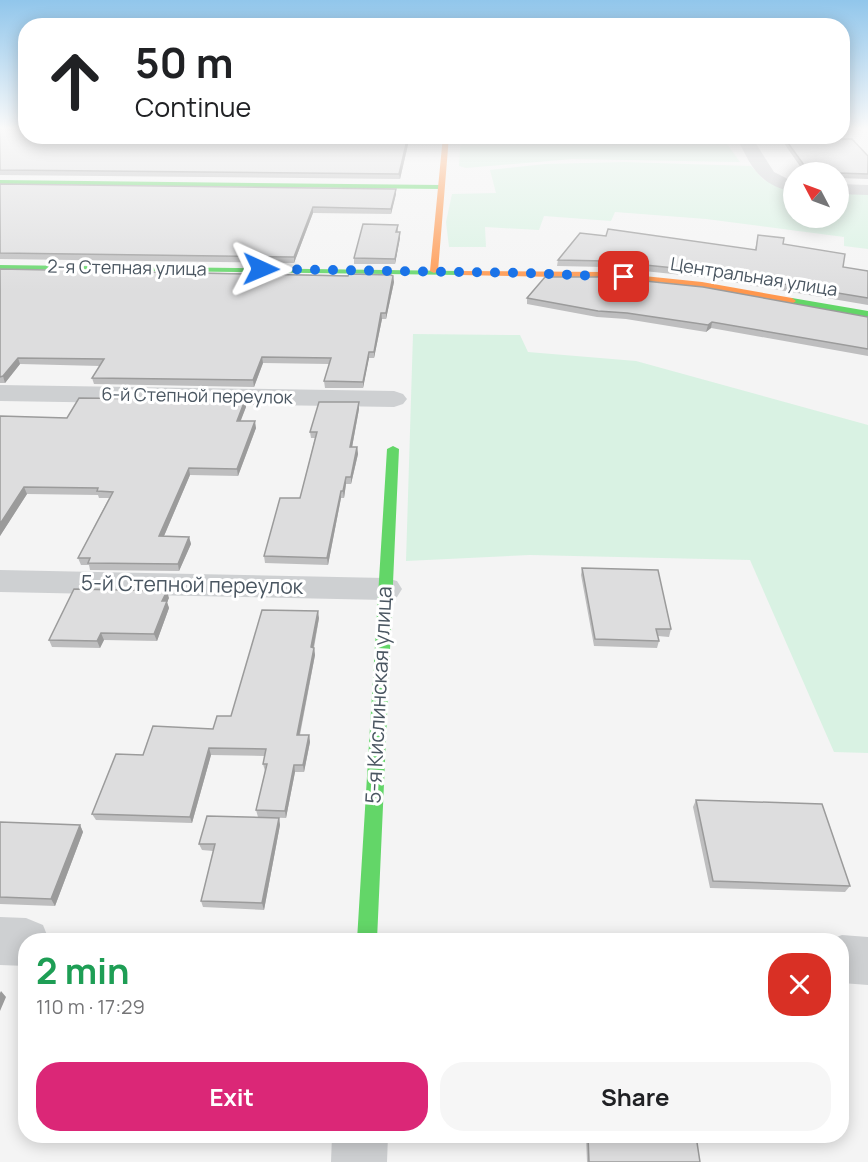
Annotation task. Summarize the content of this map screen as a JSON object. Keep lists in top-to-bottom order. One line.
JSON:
{"streets":{"street":["2-я Степная улица","Центральная улица","6-й Степной переулок","5-й Степной переулок","5-я Кислинская улица"]},"crossings":[["2-я Степная улица","Центральная улица"],["5-й Степной переулок","5-я Кислинская улица"]],"north":"top left","page":{"turn":["50 m","Continue"],"heading":["2 min","110 m · 17:29"],"buttons":["Exit","Share"]}}
